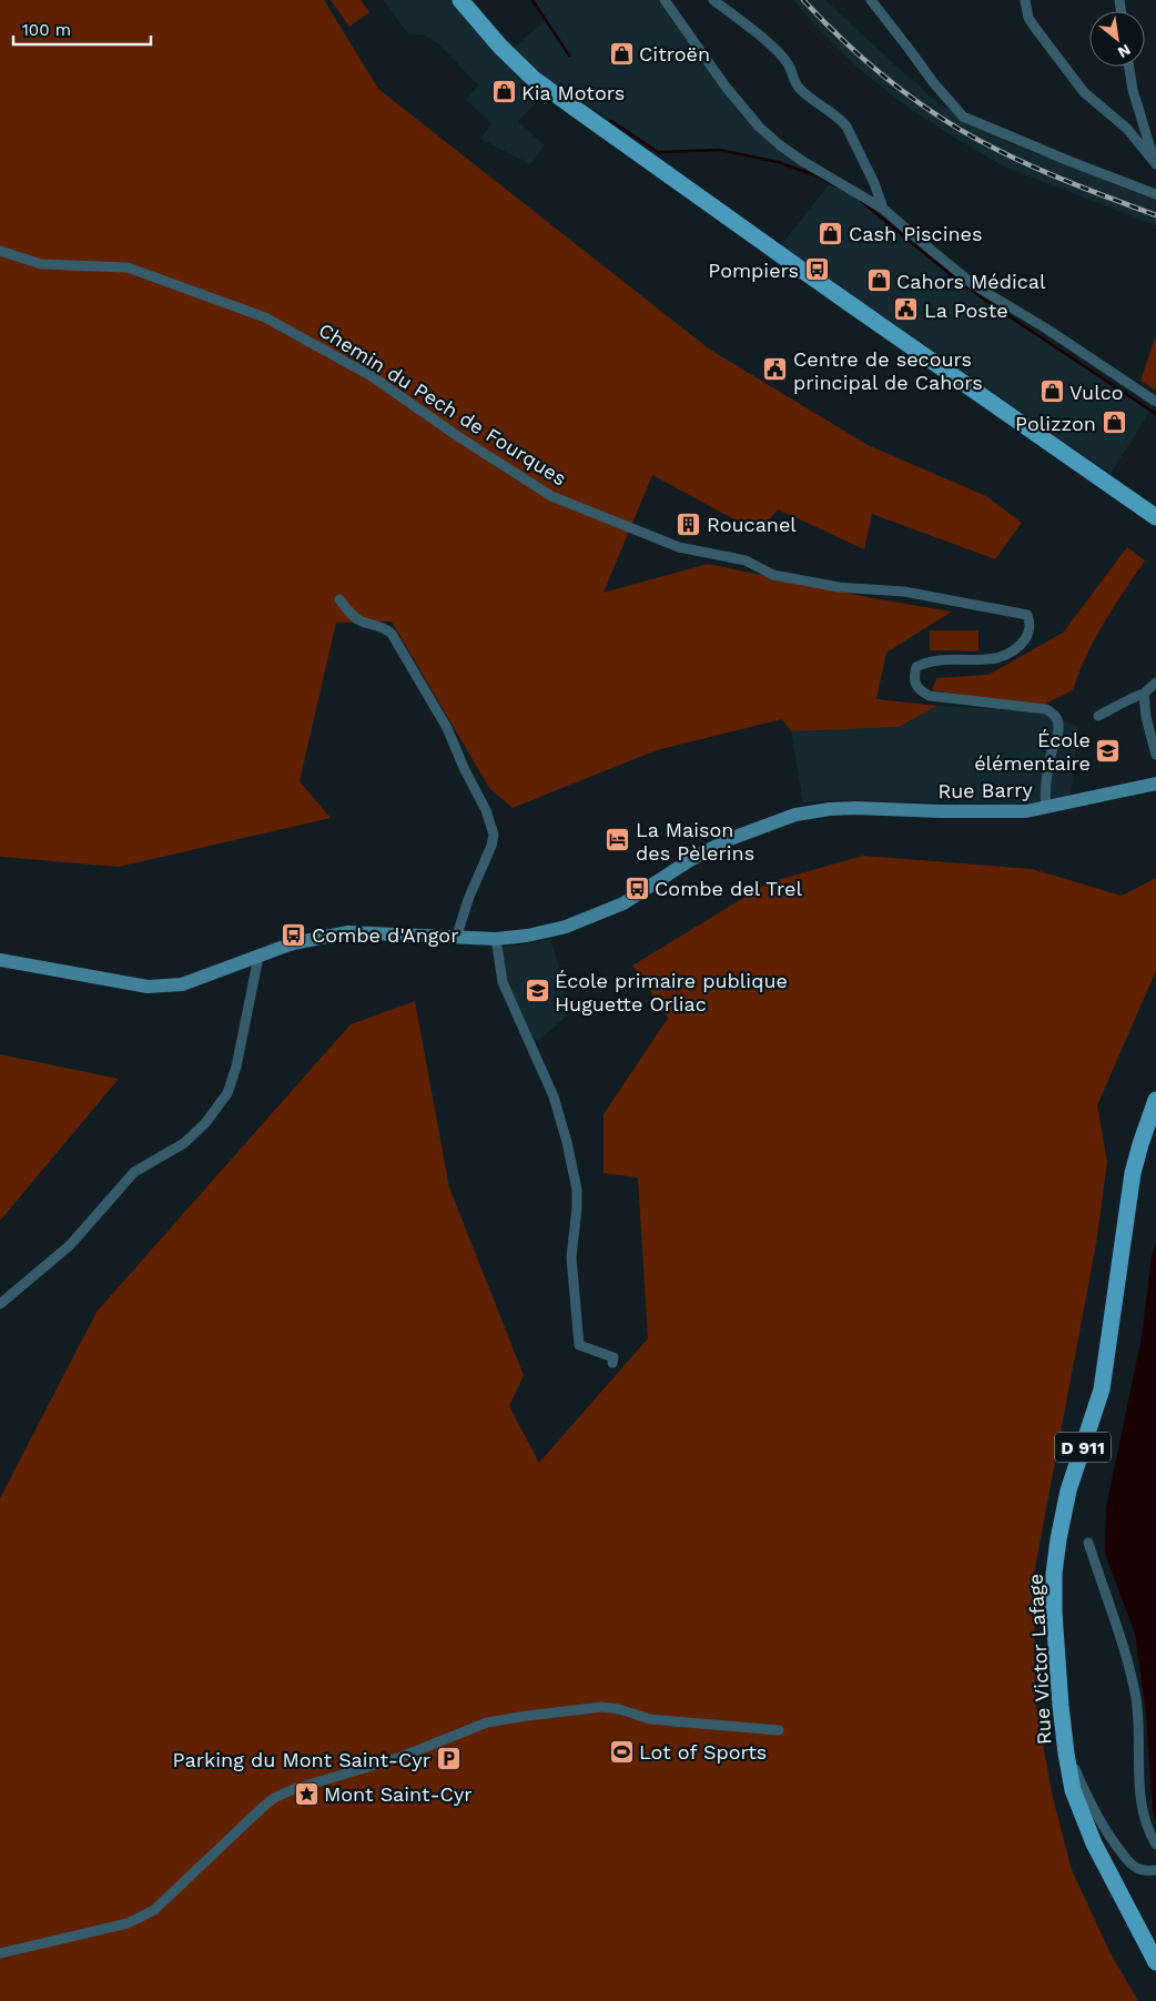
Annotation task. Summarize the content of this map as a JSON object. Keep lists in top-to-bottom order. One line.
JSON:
{"streets":{"main road":["D 911","Rue Victor Lafage"],"street":["Chemin du Pech de Fourques","Rue Barry"]},"crossings":[["Chemin du Pech de Fourques","Rue Barry"]],"places":{"shop":["Citroën","Kia Motors","Cash Piscines","Cahors Médical","Vulco","Polizzon"],"bus stop":["Pompiers","Combe del Trel","Combe d'Angor"],"public building":["La Poste","Centre de secours principal de Cahors"],"building":["Roucanel"],"school or university":["École élémentaire","École primaire publique Huguette Orliac"],"hotel":["La Maison des Pèlerins"],"sports":["Lot of Sports"],"parking":["Parking du Mont Saint-Cyr"],"place":["Mont Saint-Cyr"]},"scale_bar":"100 m","north":"bottom right"}
